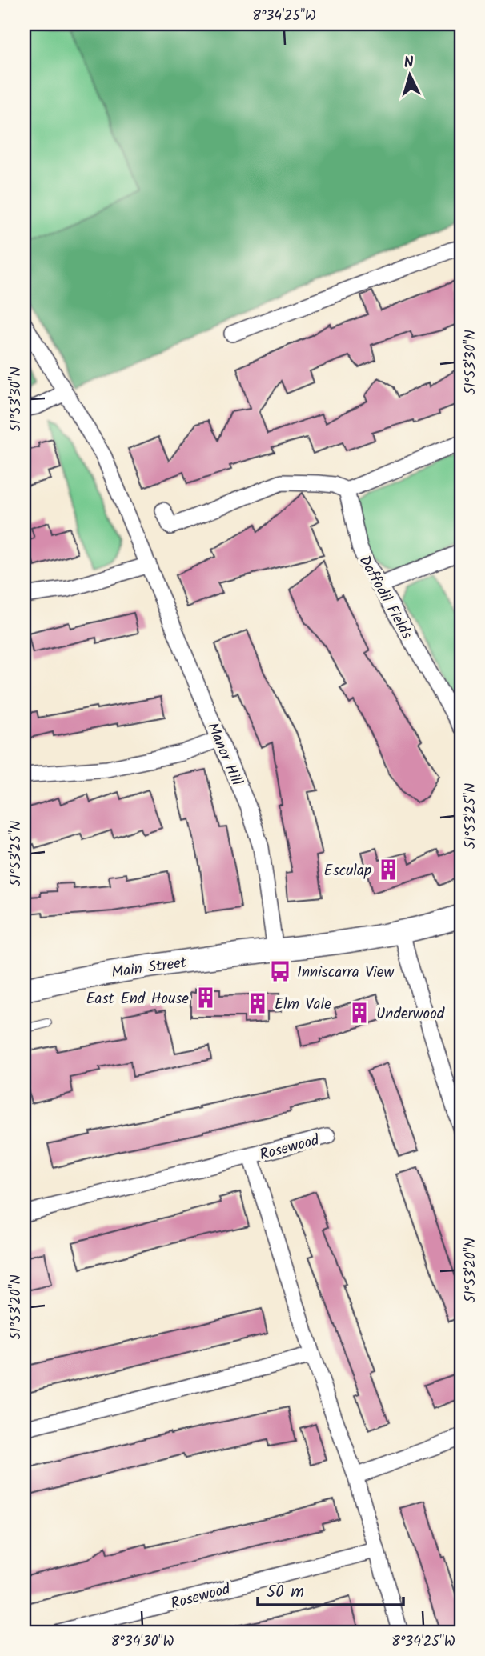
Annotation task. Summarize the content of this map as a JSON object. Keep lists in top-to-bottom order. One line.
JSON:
{"streets":{"main road":["Main Street"],"street":["Daffodil Fields","Manor Hill","Rosewood"]},"crossings":[["Manor Hill","Main Street"]],"places":{"building":["Esculap","East End House","Elm Vale","Underwood"],"bus stop":["Inniscarra View"]},"scale_bar":"50 m","north":"top","coordinates":["8°34'25\"W","51°53'30\"N","51°53'25\"N","51°53'20\"N","8°34'30\"W"]}
